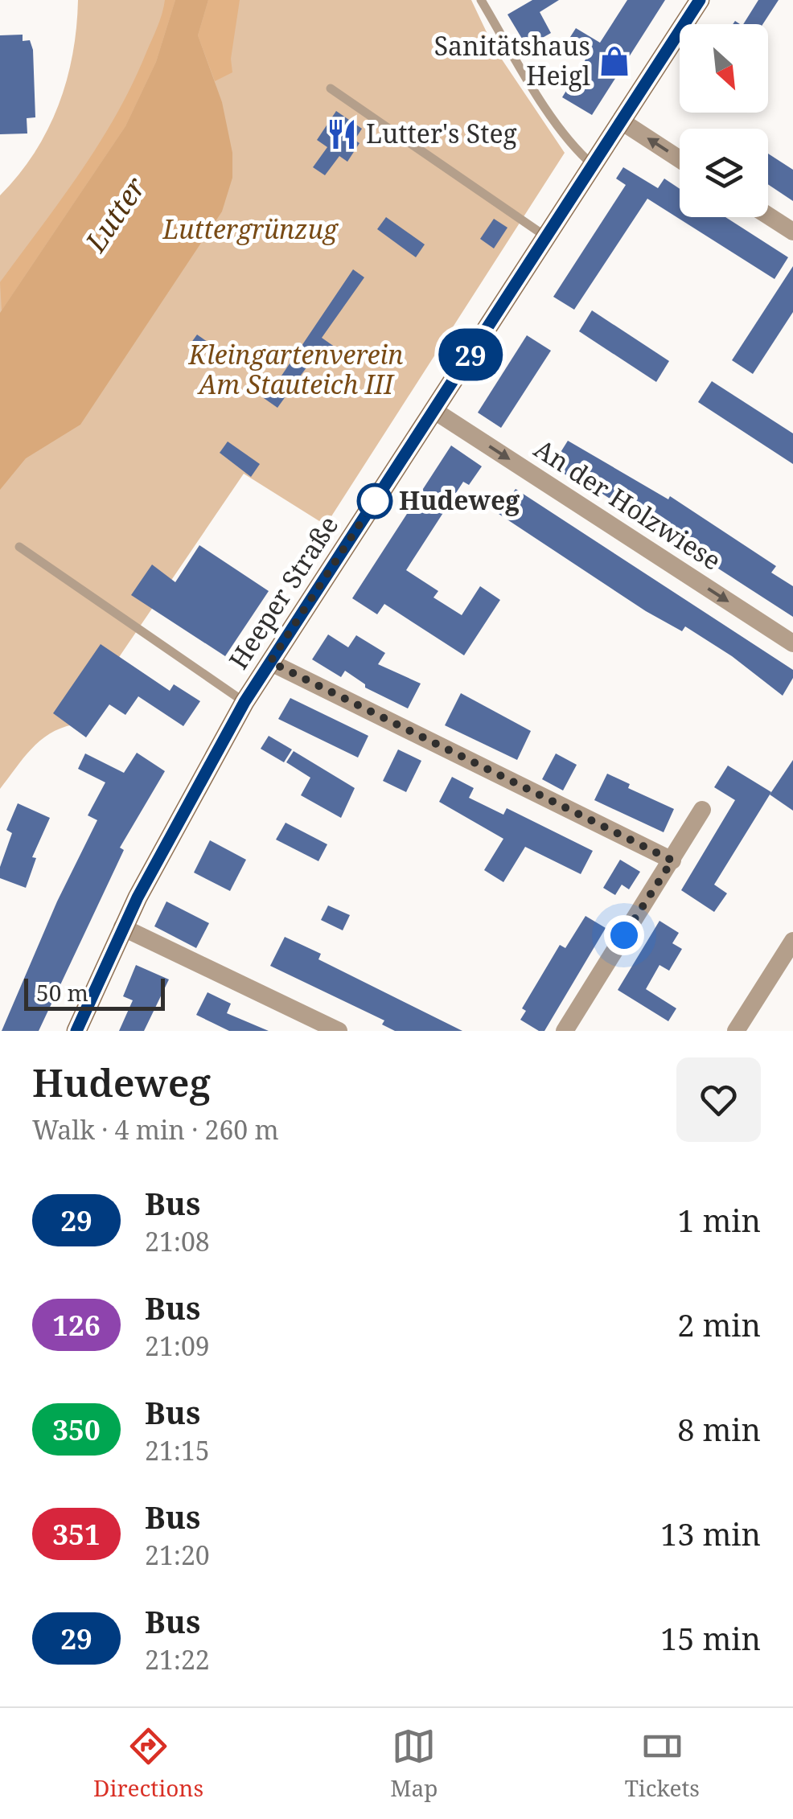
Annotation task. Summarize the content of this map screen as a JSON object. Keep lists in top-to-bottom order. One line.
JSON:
{"streets":{"main road":["Heeper Straße"],"street":["An der Holzwiese"]},"crossings":[["An der Holzwiese","Heeper Straße"]],"one_way":["An der Holzwiese"],"water":["Lutter"],"parks":["Luttergrünzug","Kleingartenverein Am Stauteich III"],"places":{"shop":["Sanitätshaus Heigl"],"restaurant":["Lutter's Steg"],"other":["Hudeweg"]},"lines":["bus line 29"],"scale_bar":"50 m","north":"bottom right","page":{"on_map":"29","scale":"50 m","heading":["Hudeweg","Walk · 4 min · 260 m"],"list":[{"mark":"29","name":"Bus","note":"21:08","value":"1 min"},{"mark":"126","name":"Bus","note":"21:09","value":"2 min"},{"mark":"350","name":"Bus","note":"21:15","value":"8 min"},{"mark":"351","name":"Bus","note":"21:20","value":"13 min"},{"mark":"29","name":"Bus","note":"21:22","value":"15 min"}],"tabs":["Directions","Map","Tickets"]}}
